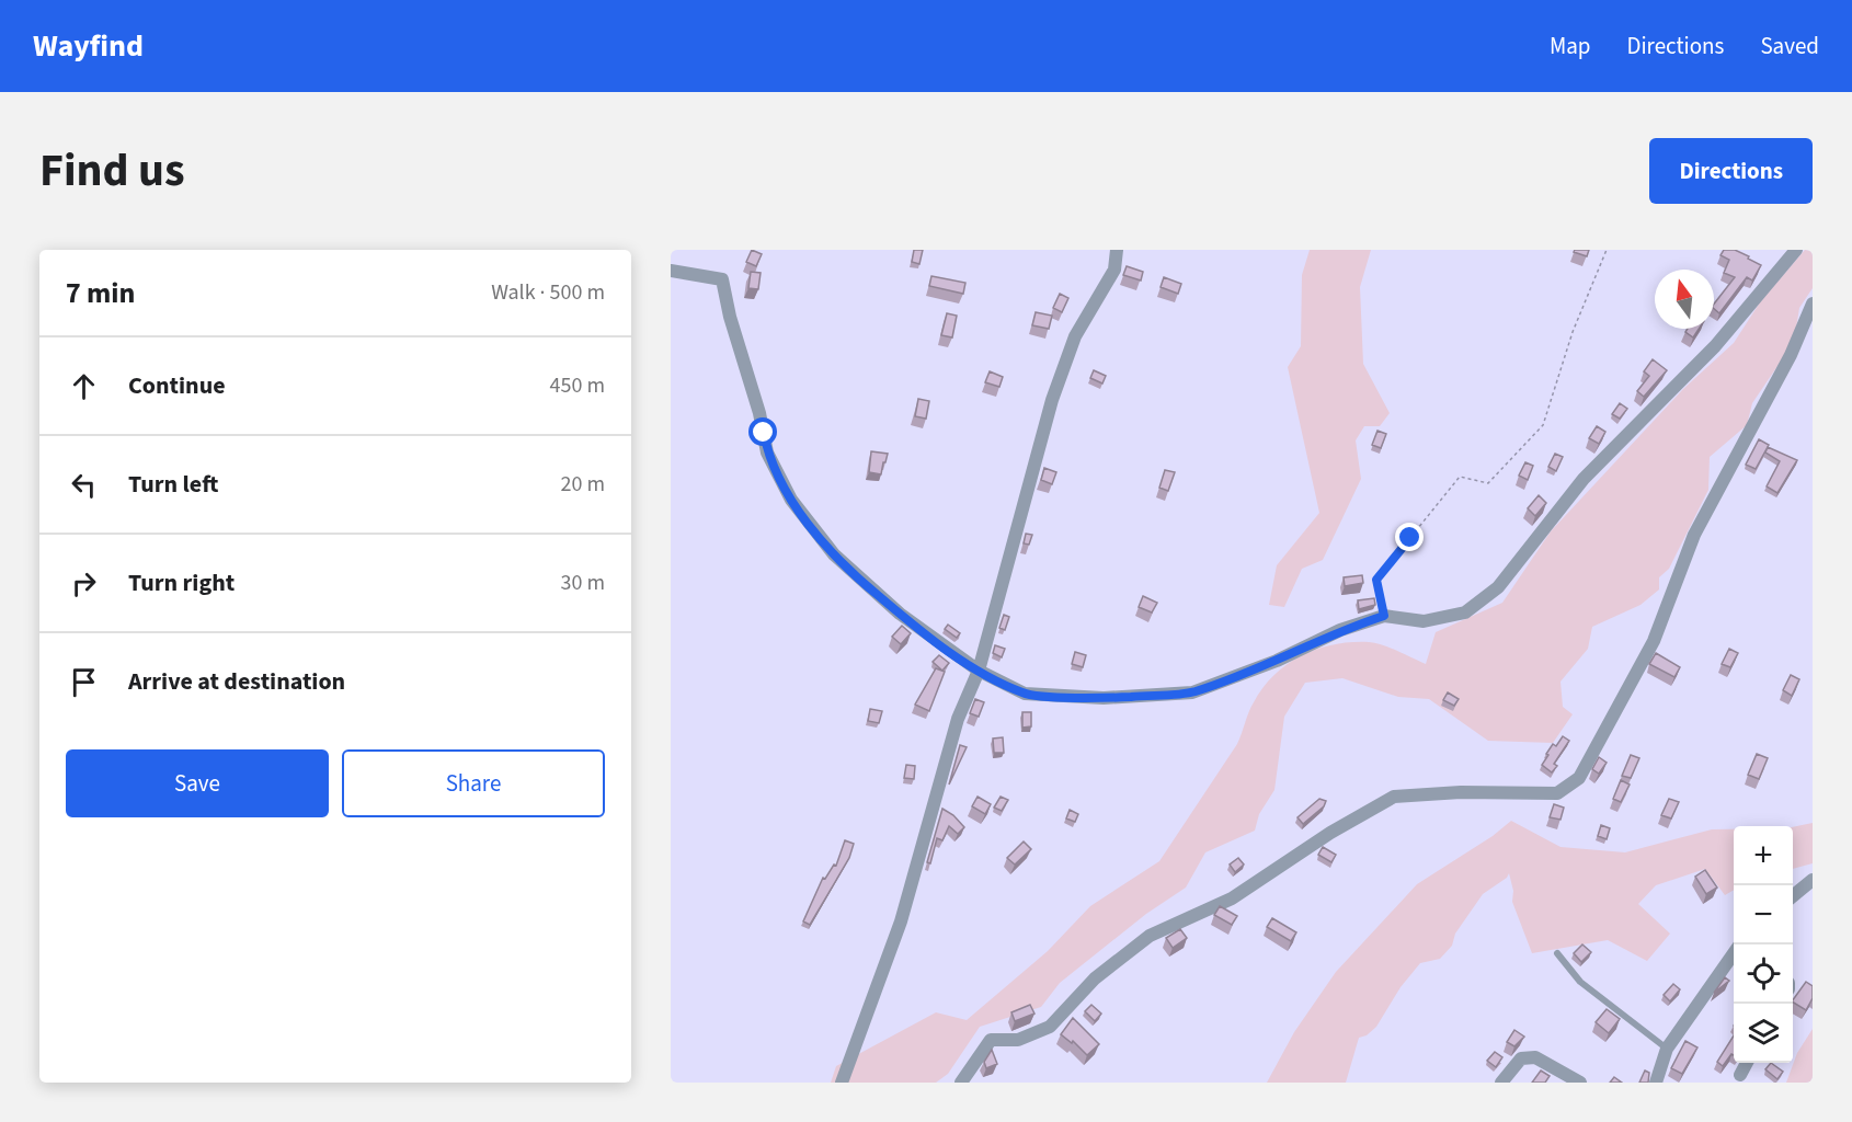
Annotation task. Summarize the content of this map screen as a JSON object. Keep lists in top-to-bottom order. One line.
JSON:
{"north":"top","page":{"header":"Wayfind","nav":["Map","Directions","Saved"],"title":"Find us","buttons":["Directions",["Save","Share"]],"heading":["7 min","Walk · 500 m"],"list":[["Continue","450 m"],["Turn left","20 m"],["Turn right","30 m"],"Arrive at destination"],"map_buttons":["+","−"]}}
